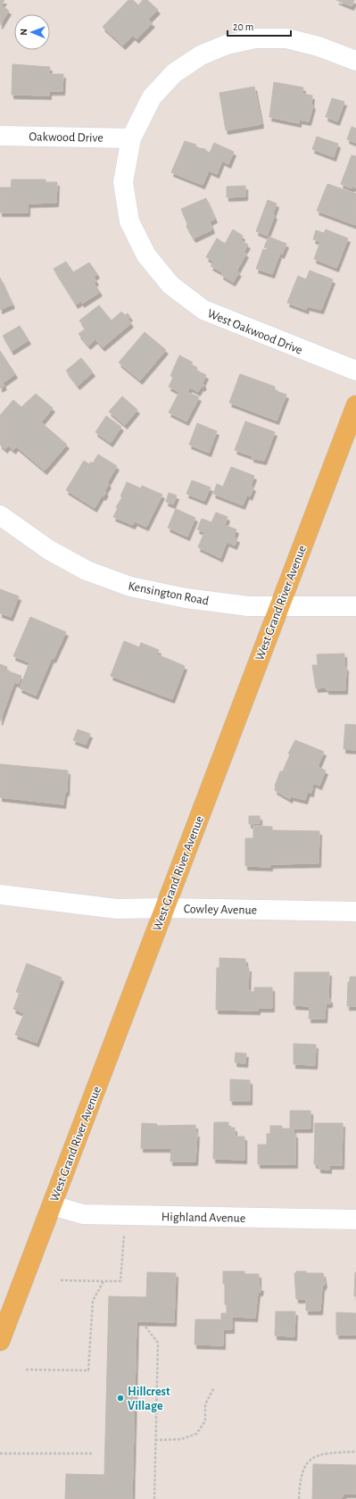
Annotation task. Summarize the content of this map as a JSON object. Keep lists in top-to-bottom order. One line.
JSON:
{"streets":{"main road":["West Grand River Avenue"],"street":["Oakwood Drive","West Oakwood Drive","Kensington Road","Cowley Avenue","Highland Avenue"]},"crossings":[["Oakwood Drive","West Oakwood Drive"],["Kensington Road","West Grand River Avenue"],["West Grand River Avenue","Cowley Avenue"],["West Grand River Avenue","Highland Avenue"]],"places":["Hillcrest Village"],"scale_bar":"20 m","north":"left"}
